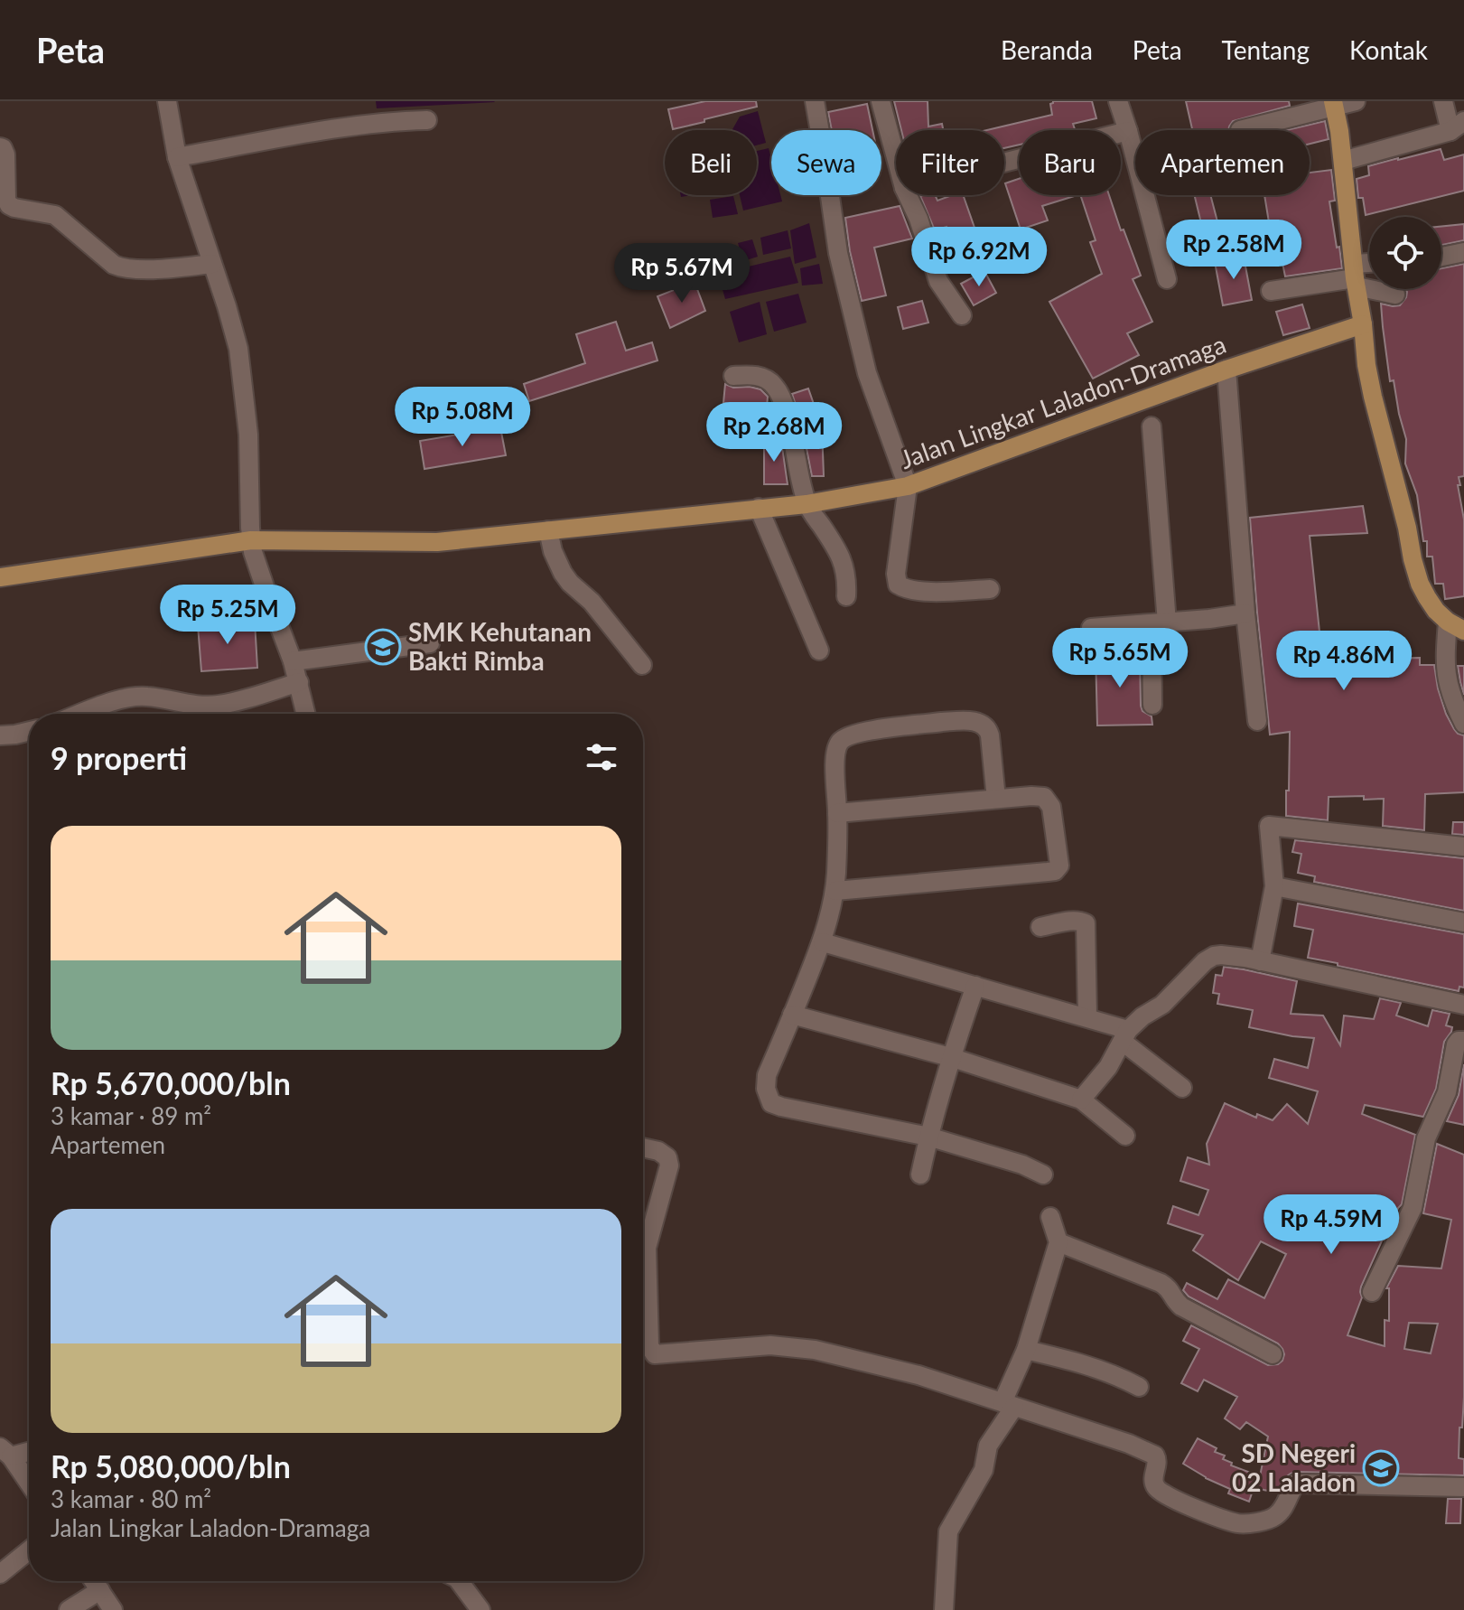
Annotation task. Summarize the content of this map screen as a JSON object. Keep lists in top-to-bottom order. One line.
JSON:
{"streets":{"main road":["Jalan Lingkar Laladon-Dramaga"]},"places":{"school or university":["SMK Kehutanan Bakti Rimba","SD Negeri 02 Laladon"]},"page":{"header":"Peta","nav":["Beranda","Peta","Tentang","Kontak"],"chip":["Beli","Sewa","Filter","Baru","Apartemen"],"price":["Rp 2.58M","Rp 6.92M","Rp 5.67M","Rp 5.08M","Rp 2.68M","Rp 5.25M","Rp 5.65M","Rp 4.86M","Rp 4.59M"],"heading":"9 properti","list":[{"name":"Rp 5,670,000/bln","note":"3 kamar · 89 m² · Apartemen"},{"name":"Rp 5,080,000/bln","note":"3 kamar · 80 m² · Jalan Lingkar Laladon-Dramaga"}]}}
